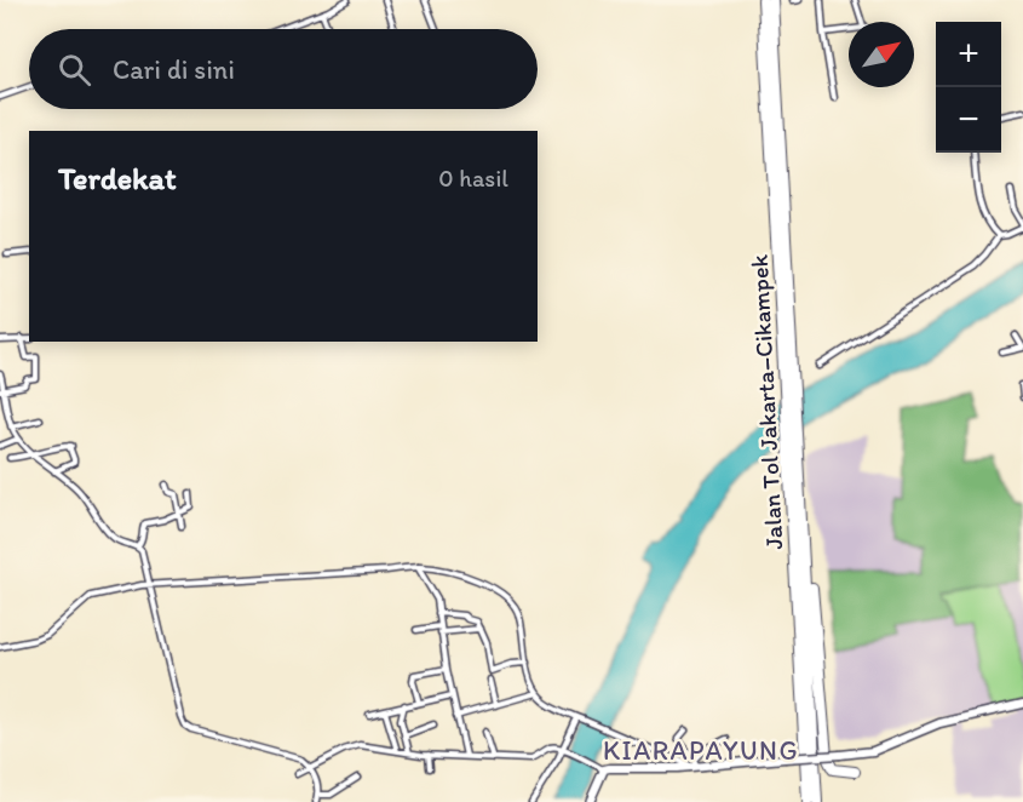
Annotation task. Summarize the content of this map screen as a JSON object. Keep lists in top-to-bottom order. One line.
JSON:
{"streets":{"highway":["Jalan Tol Jakarta–Cikampek"]},"districts":["KIARAPAYUNG"],"north":"top right","page":{"map_buttons":["+","−"],"search":"Cari di sini","heading":["Terdekat","0 hasil"]}}
